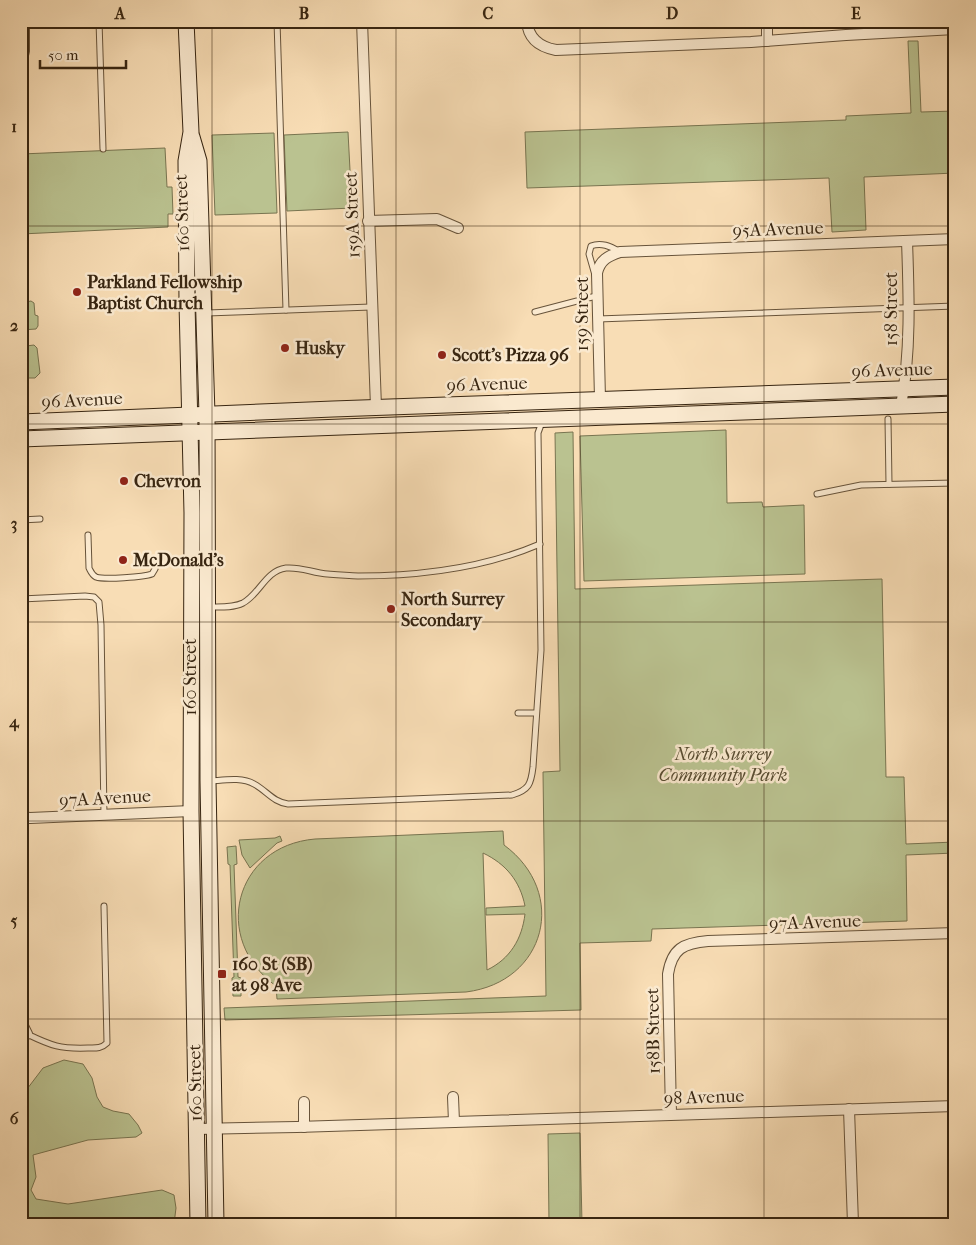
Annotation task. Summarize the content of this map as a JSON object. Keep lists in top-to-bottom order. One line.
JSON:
{"streets":{"main road":["160 Street","96 Avenue"],"street":["159A Street","95A Avenue","158 Street","159 Street","97A Avenue","158B Street","98 Avenue"]},"crossings":[["160 Street","96 Avenue"],["160 Street","97A Avenue"],["160 Street","98 Avenue"],["159A Street","96 Avenue"],["95A Avenue","158 Street"],["95A Avenue","159 Street"],["158 Street","96 Avenue"],["159 Street","96 Avenue"],["97A Avenue","158B Street"],["158B Street","98 Avenue"]],"parks":["North Surrey Community Park"],"places":{"other":["Parkland Fellowship Baptist Church","Husky","Scott's Pizza 96","Chevron","McDonald's","North Surrey Secondary"],"transit":["160 St (SB) at 98 Ave"]},"scale_bar":"50 m","grid":{"columns":["A","B","C","D","E"],"rows":["1","2","3","4","5","6"]}}
